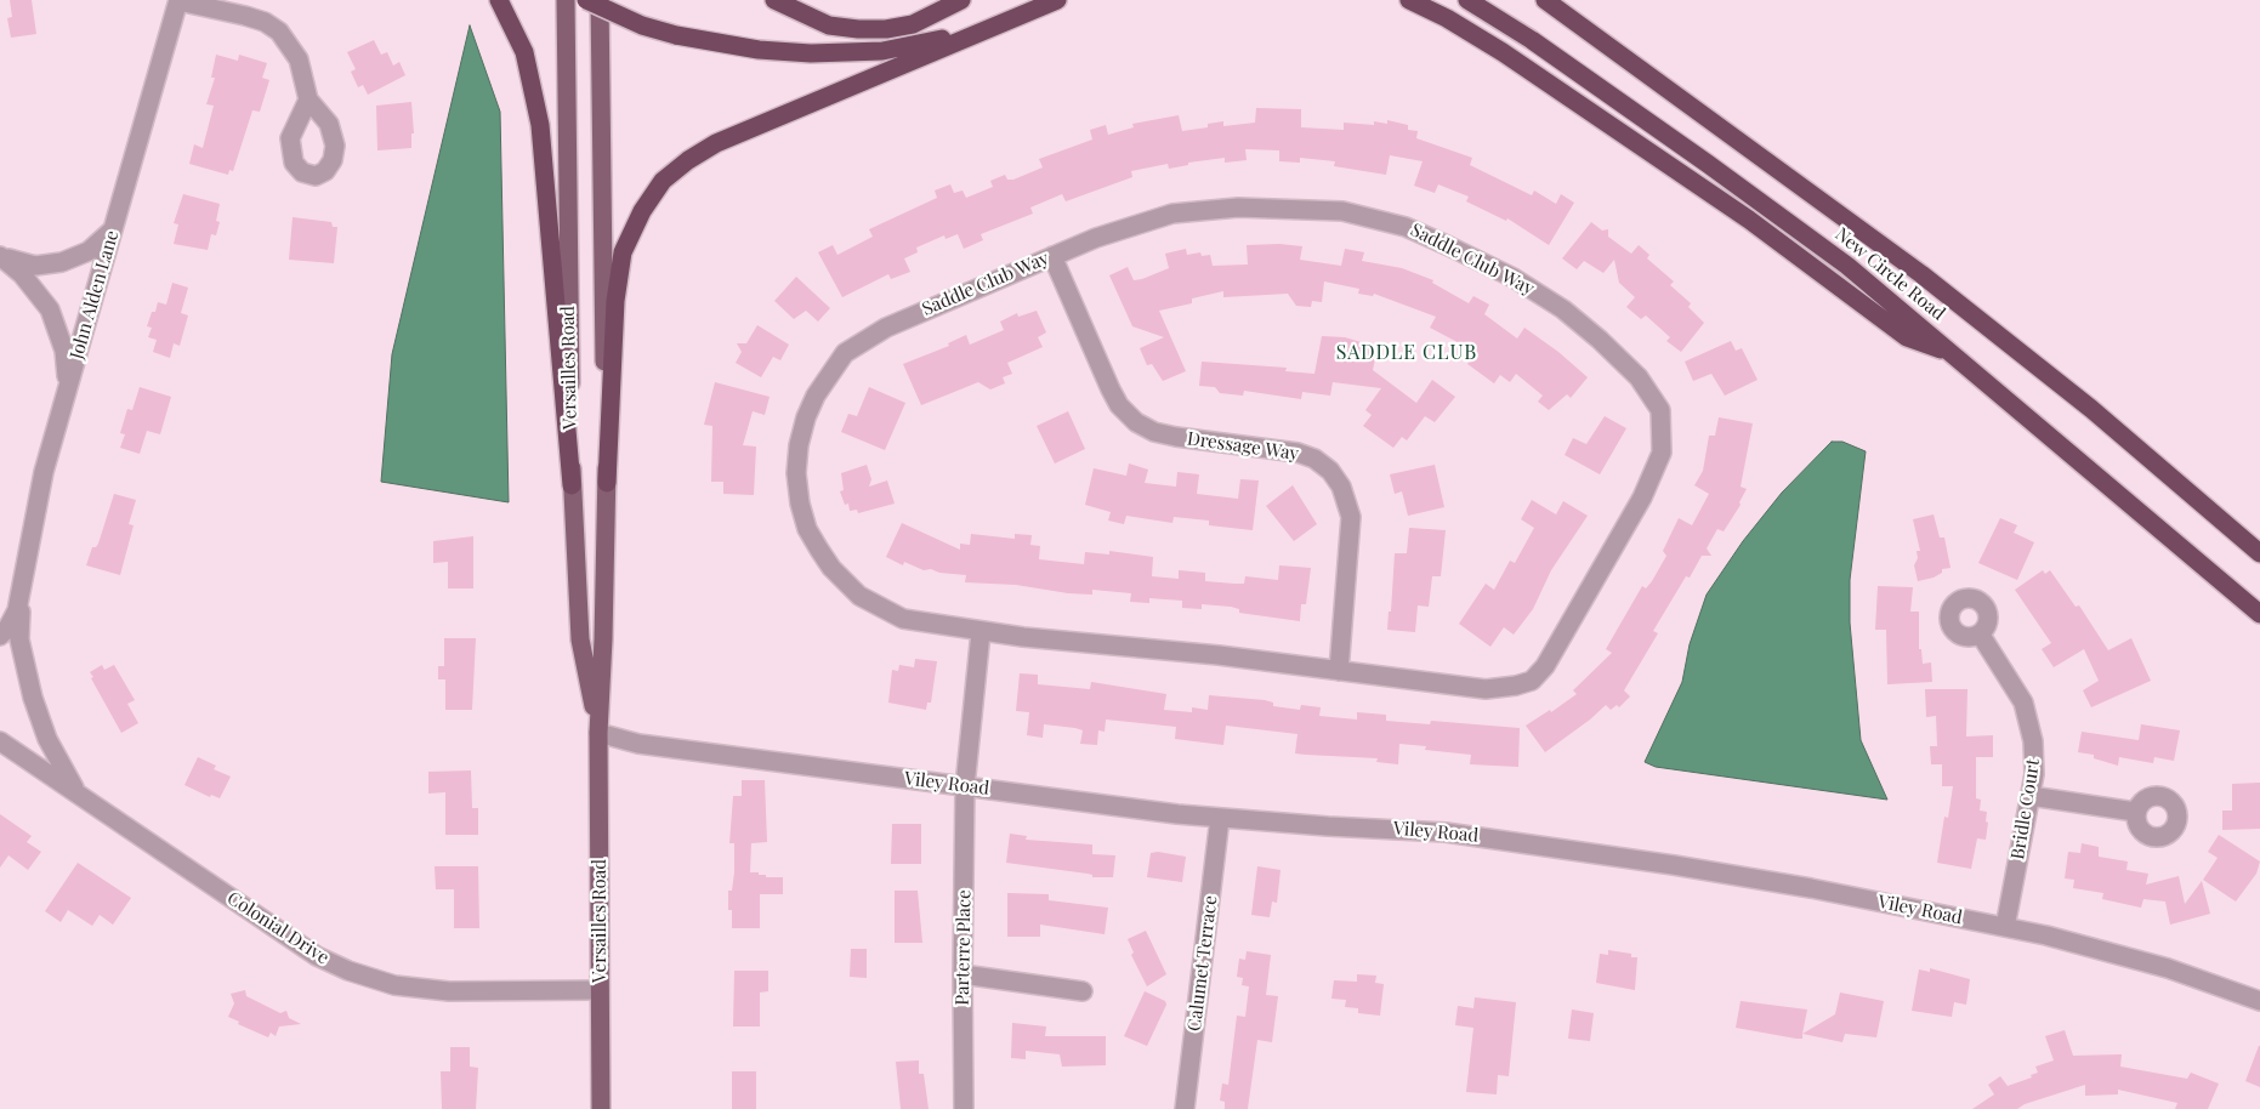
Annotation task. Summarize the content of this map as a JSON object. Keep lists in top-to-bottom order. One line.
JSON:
{"streets":{"highway":["New Circle Road"],"main road":["Versailles Road"],"street":["Saddle Club Way","John Alden Lane","Dressage Way","Viley Road","Bridle Court","Colonial Drive","Parterre Place","Calumet Terrace"]},"crossings":[["Saddle Club Way","Dressage Way"],["John Alden Lane","Colonial Drive"],["Versailles Road","Viley Road"],["Versailles Road","Colonial Drive"],["Viley Road","Bridle Court"],["Viley Road","Parterre Place"],["Viley Road","Calumet Terrace"]],"districts":["SADDLE CLUB"]}
